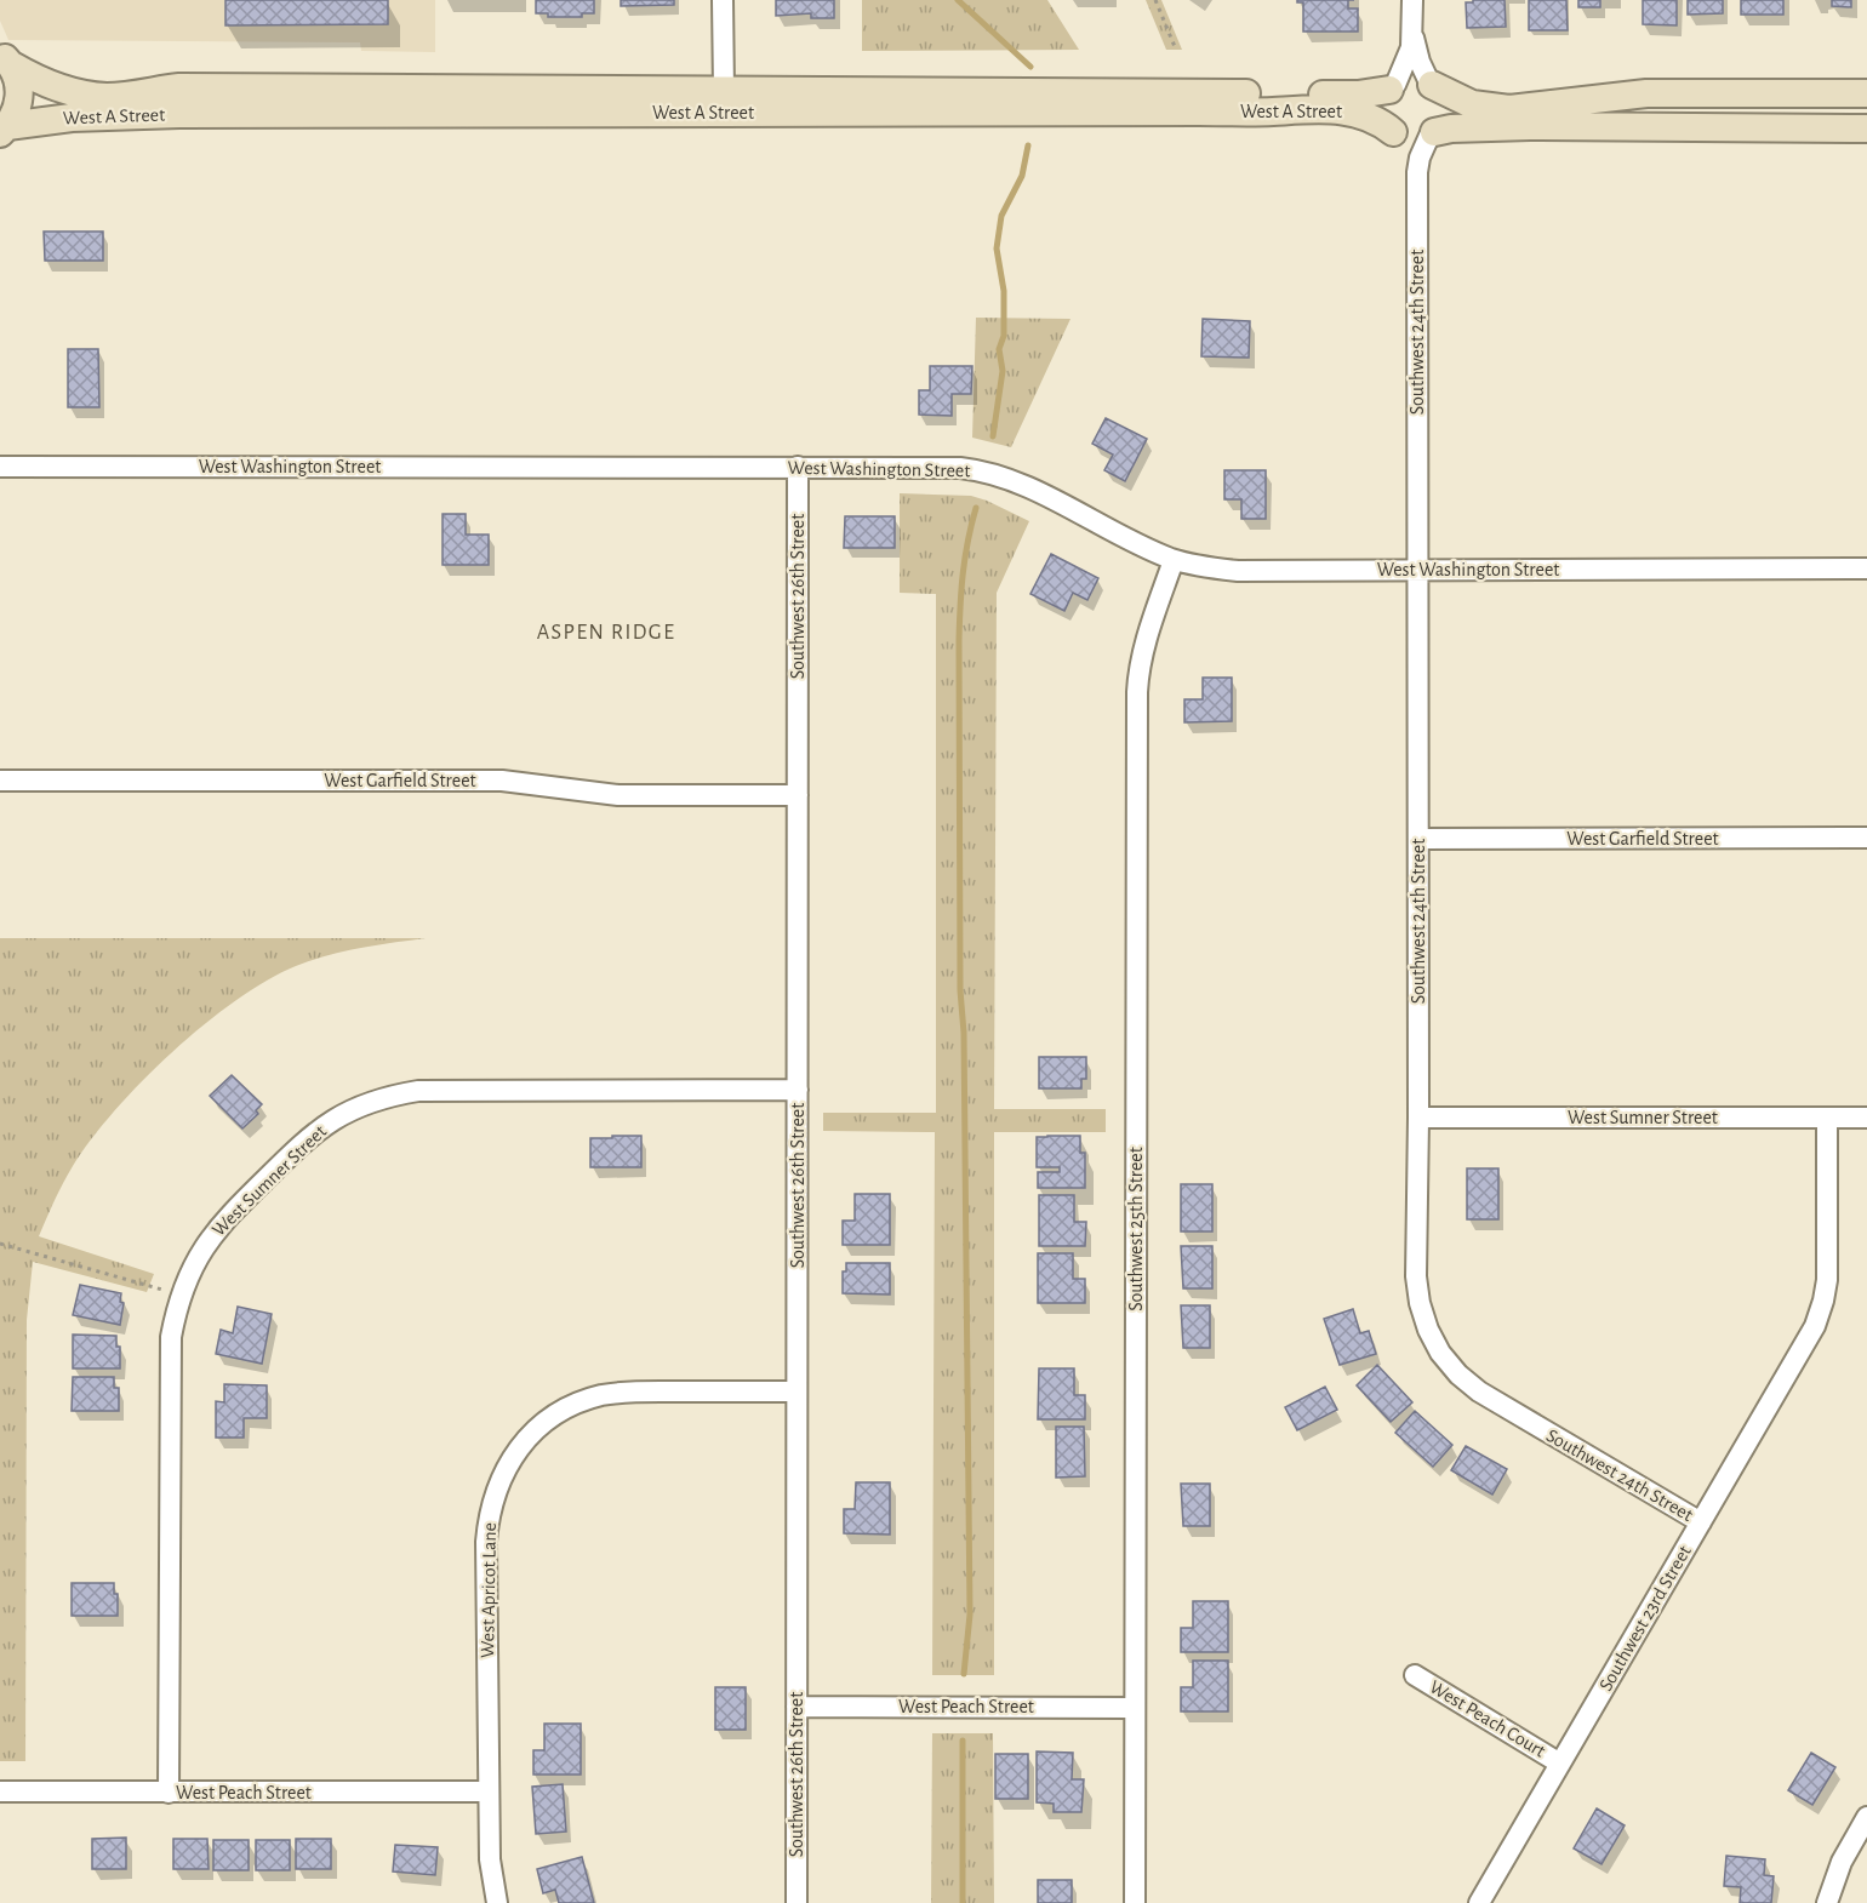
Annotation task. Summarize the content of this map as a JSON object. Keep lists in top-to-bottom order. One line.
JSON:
{"streets":{"main road":["West A Street"],"street":["Southwest 24th Street","West Washington Street","Southwest 26th Street","West Garfield Street","West Sumner Street","Southwest 25th Street","West Apricot Lane","Southwest 23rd Street","West Peach Street","West Peach Court"]},"crossings":[["West A Street","Southwest 24th Street"],["Southwest 24th Street","West Washington Street"],["Southwest 24th Street","West Garfield Street"],["Southwest 24th Street","West Sumner Street"],["Southwest 24th Street","Southwest 23rd Street"],["West Washington Street","Southwest 26th Street"],["West Washington Street","Southwest 25th Street"],["Southwest 26th Street","West Garfield Street"],["Southwest 26th Street","West Sumner Street"],["Southwest 26th Street","West Apricot Lane"],["Southwest 26th Street","West Peach Street"],["West Sumner Street","Southwest 23rd Street"],["West Sumner Street","West Peach Street"],["Southwest 25th Street","West Peach Street"],["West Apricot Lane","West Peach Street"],["Southwest 23rd Street","West Peach Court"]],"districts":["ASPEN RIDGE"]}
